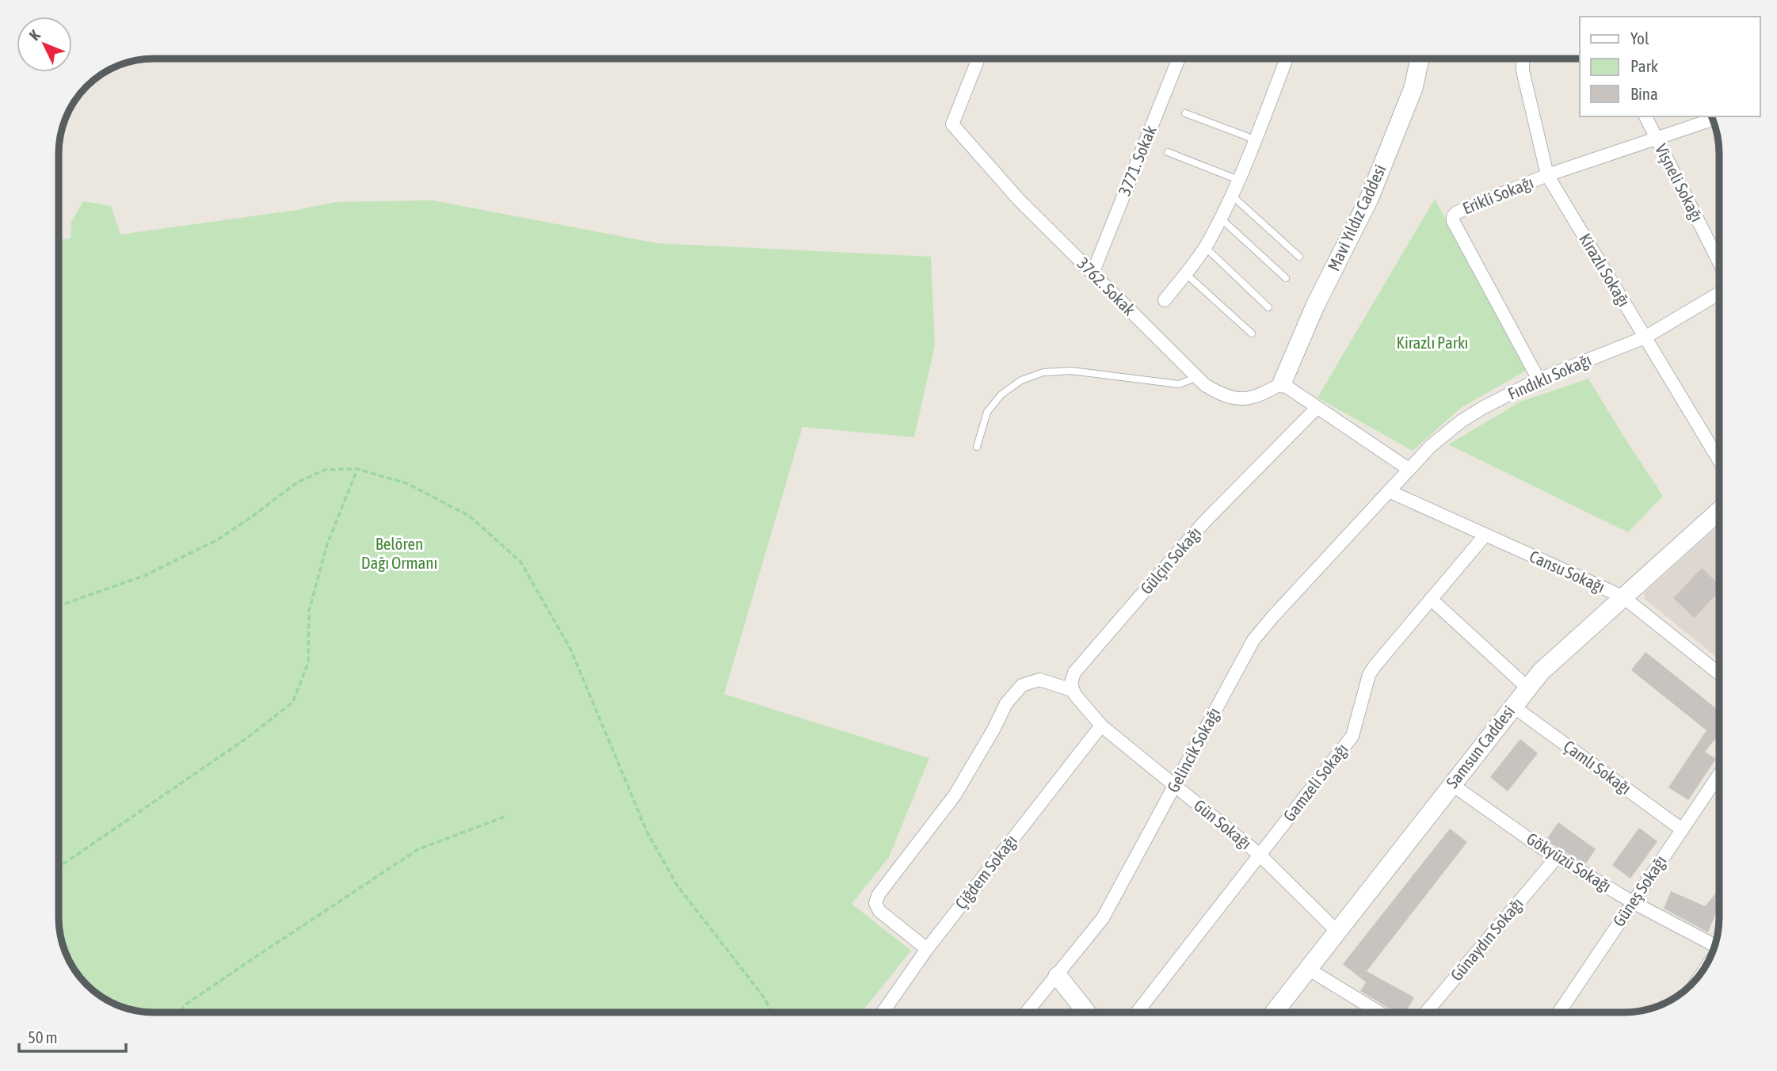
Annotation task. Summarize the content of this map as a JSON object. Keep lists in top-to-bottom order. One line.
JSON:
{"streets":{"street":["3771. Sokak","Vişneli Sokağı","Erikli Sokağı","Mavi Yıldız Caddesi","Kirazlı Sokağı","3762. Sokak","Fındıklı Sokağı","Gülçin Sokağı","Cansu Sokağı","Samsun Caddesi","Gelincik Sokağı","Çamlı Sokağı","Gamzeli Sokağı","Gün Sokağı","Gökyüzü Sokağı","Çiğdem Sokağı","Güneş Sokağı","Günaydın Sokağı"]},"crossings":[["3771. Sokak","3762. Sokak"],["Vişneli Sokağı","Erikli Sokağı"],["Erikli Sokağı","Kirazlı Sokağı"],["Erikli Sokağı","Fındıklı Sokağı"],["Mavi Yıldız Caddesi","3762. Sokak"],["Kirazlı Sokağı","Fındıklı Sokağı"],["Fındıklı Sokağı","Cansu Sokağı"],["Fındıklı Sokağı","Gelincik Sokağı"],["Cansu Sokağı","Samsun Caddesi"],["Cansu Sokağı","Gelincik Sokağı"],["Cansu Sokağı","Gamzeli Sokağı"],["Samsun Caddesi","Çamlı Sokağı"],["Samsun Caddesi","Gün Sokağı"],["Samsun Caddesi","Gökyüzü Sokağı"],["Gelincik Sokağı","Gün Sokağı"],["Çamlı Sokağı","Güneş Sokağı"],["Gamzeli Sokağı","Gün Sokağı"],["Gün Sokağı","Çiğdem Sokağı"],["Gökyüzü Sokağı","Güneş Sokağı"],["Gökyüzü Sokağı","Günaydın Sokağı"]],"parks":["Kirazlı Parkı","Belören Dağı Ormanı"],"legend":["Yol","Park","Bina"],"scale_bar":"50 m","north":"top left"}
